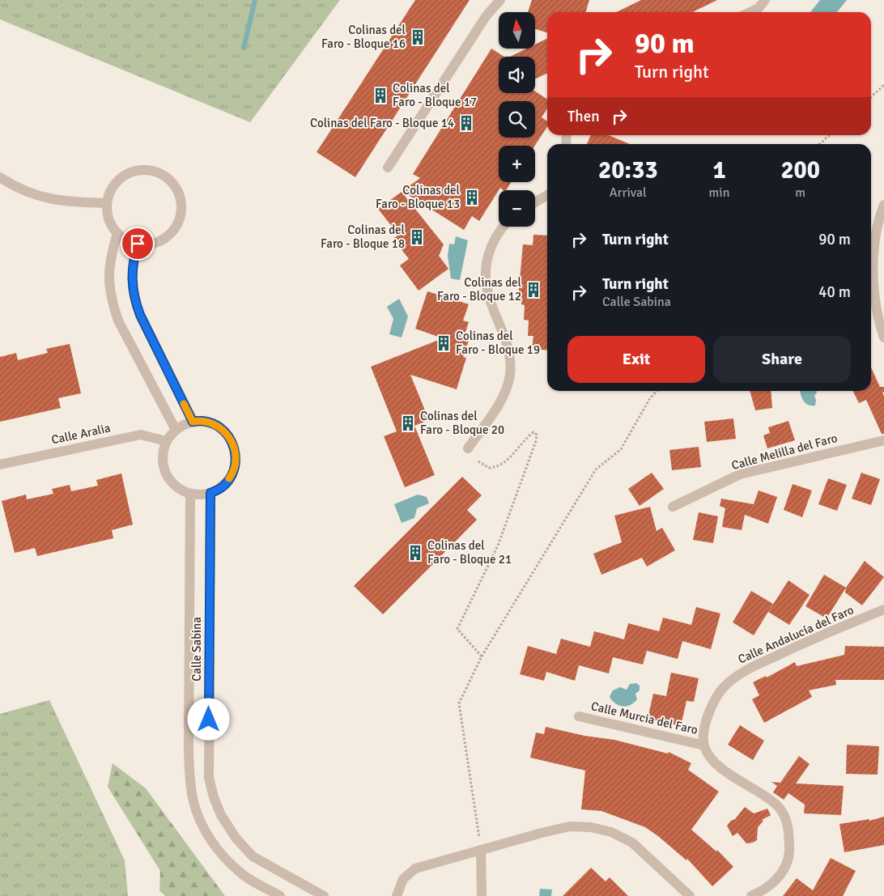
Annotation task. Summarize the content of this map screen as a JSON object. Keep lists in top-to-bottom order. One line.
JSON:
{"streets":{"street":["Calle Aralia","Calle Melilla del Faro","Calle Andalucía del Faro","Calle Sabina","Calle Murcia del Faro"]},"crossings":[["Calle Aralia","Calle Sabina"],["Calle Andalucía del Faro","Calle Murcia del Faro"]],"places":{"building":["Colinas del Faro - Bloque 16","Colinas del Faro - Bloque 17","Colinas del Faro - Bloque 14","Colinas del Faro - Bloque 13","Colinas del Faro - Bloque 18","Colinas del Faro - Bloque 12","Colinas del Faro - Bloque 19","Colinas del Faro - Bloque 20","Colinas del Faro - Bloque 21"]},"north":"top","page":{"map_buttons":["+","−"],"turn":["90 m","Turn right"],"then":"Then","eta":["20:33","Arrival","1","min","200","m"],"list":[{"name":"Turn right","value":"90 m"},{"name":"Turn right","note":"Calle Sabina","value":"40 m"}],"buttons":["Exit","Share"]}}
